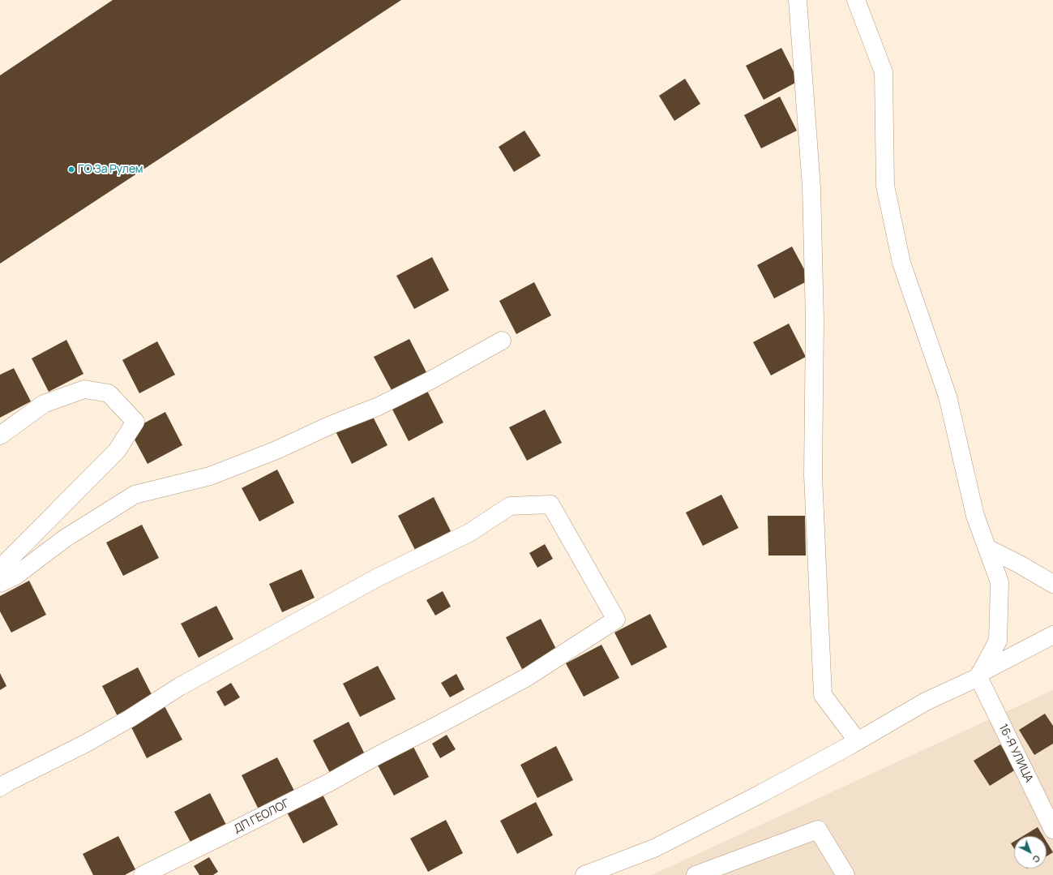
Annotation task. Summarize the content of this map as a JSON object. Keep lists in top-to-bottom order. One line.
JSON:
{"streets":{"street":["16-Я УЛИЦА","ДП ГЕОЛОГ"]},"places":["ГО За Рулем"],"north":"bottom right"}
